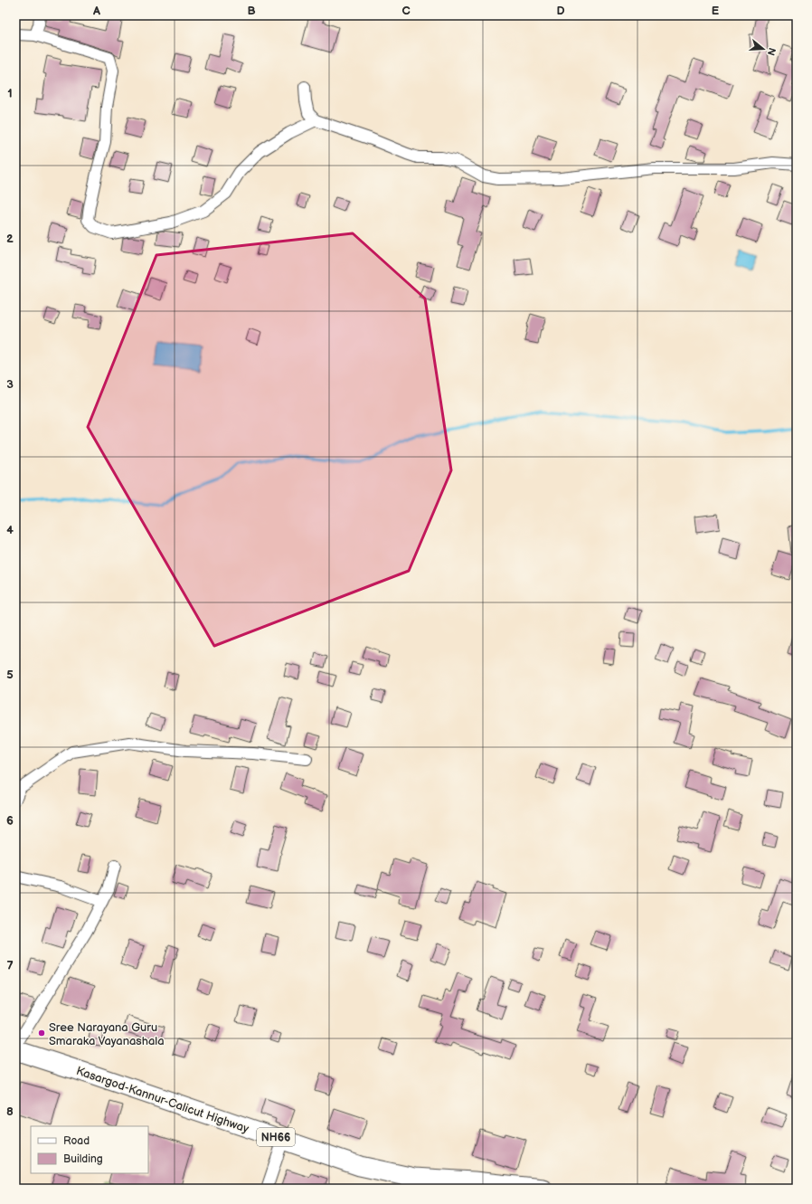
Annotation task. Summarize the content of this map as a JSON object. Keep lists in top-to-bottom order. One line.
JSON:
{"streets":{"highway":["Kasargod-Kannur-Calicut Highway","NH66"]},"places":["Sree Narayana Guru Smaraka Vayanashala"],"legend":["Road","Building"],"north":"right","grid":{"columns":["A","B","C","D","E"],"rows":["1","2","3","4","5","6","7","8"]}}
